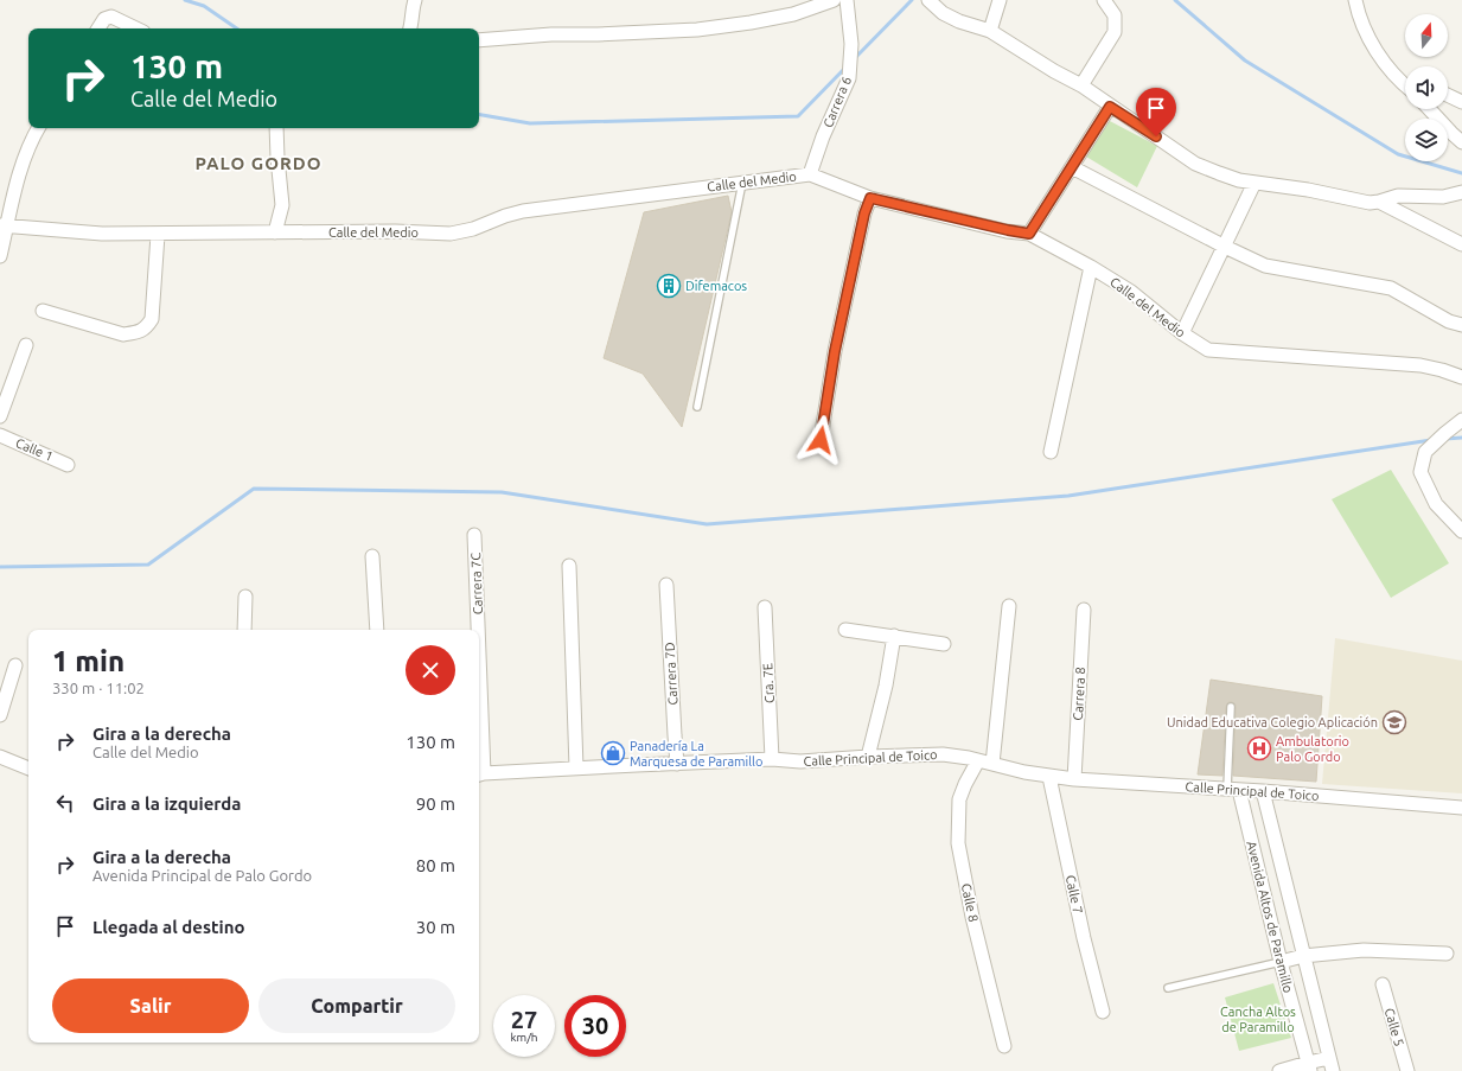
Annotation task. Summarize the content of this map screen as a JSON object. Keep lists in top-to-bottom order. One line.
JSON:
{"streets":{"street":["Carrera 6","Calle del Medio","Calle 1","Carrera 7C","Carrera 7D","Cra. 7E","Carrera 8","Calle Principal de Toico","Calle 7","Calle 8","Avenida Altos de Paramillo","Calle 5"]},"crossings":[["Carrera 6","Calle del Medio"],["Carrera 7D","Calle Principal de Toico"],["Cra. 7E","Calle Principal de Toico"],["Carrera 8","Calle Principal de Toico"],["Calle Principal de Toico","Calle 7"],["Calle Principal de Toico","Calle 8"],["Calle Principal de Toico","Avenida Altos de Paramillo"]],"districts":["PALO GORDO"],"parks":["Cancha Altos de Paramillo"],"places":{"building":["Difemacos"],"school or university":["Unidad Educativa Colegio Aplicación"],"hospital":["Ambulatorio Palo Gordo"],"shop":["Panadería La Marquesa de Paramillo"]},"north":"top","page":{"turn":["130 m","Calle del Medio"],"heading":["1 min","330 m · 11:02"],"list":[{"name":"Gira a la derecha","note":"Calle del Medio","value":"130 m"},{"name":"Gira a la izquierda","value":"90 m"},{"name":"Gira a la derecha","note":"Avenida Principal de Palo Gordo","value":"80 m"},{"name":"Llegada al destino","value":"30 m"}],"buttons":["Salir","Compartir"],"speed":"27 km/h","limit":"30"}}
